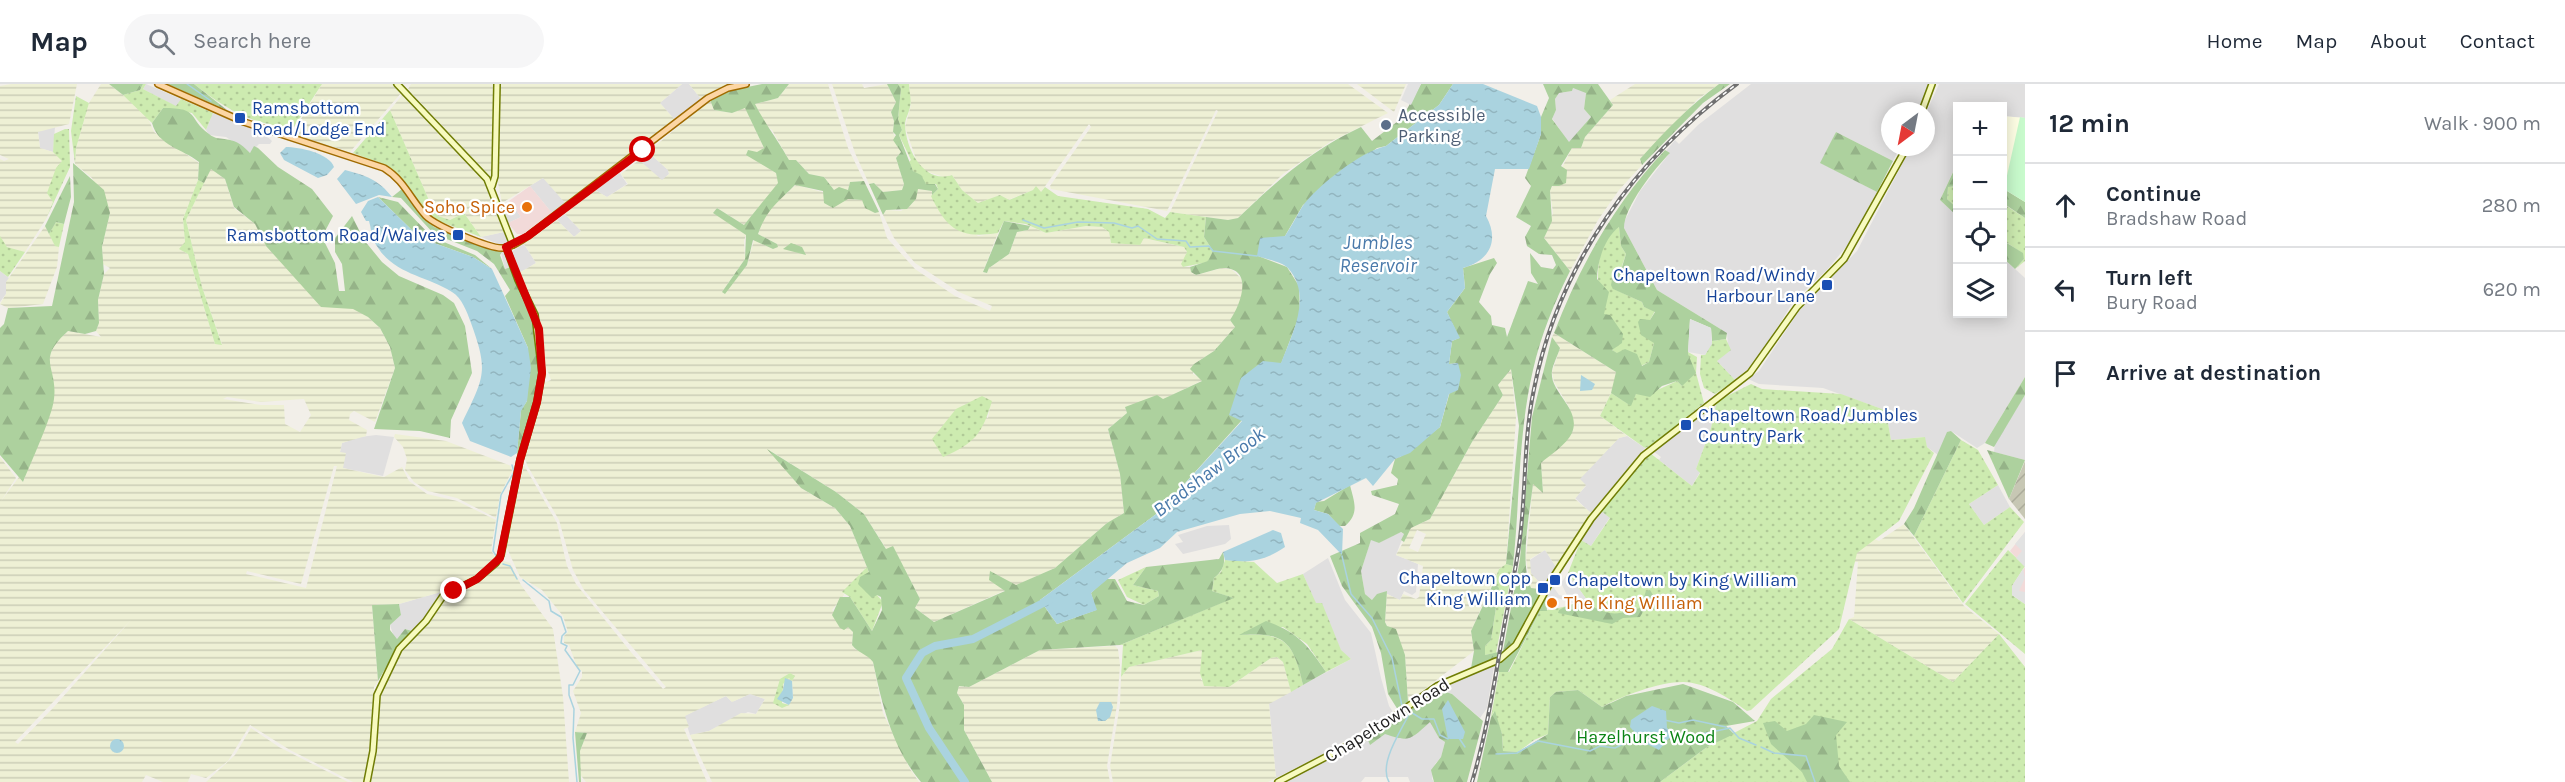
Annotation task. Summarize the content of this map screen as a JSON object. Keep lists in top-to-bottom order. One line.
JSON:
{"streets":{"main road":["Chapeltown Road"]},"water":["Jumbles Reservoir","Bradshaw Brook"],"parks":["Hazelhurst Wood"],"places":{"transit":["Ramsbottom Road/Lodge End","Ramsbottom Road/Walves","Chapeltown Road/Windy Harbour Lane","Chapeltown Road/Jumbles Country Park","Chapeltown by King William","Chapeltown opp King William"],"other":["Accessible Parking","Soho Spice","The King William"]},"north":"bottom left","page":{"header":"Map","search":"Search here","nav":["Home","Map","About","Contact"],"heading":["12 min","Walk · 900 m"],"map_buttons":["+","−"],"list":[["Continue","Bradshaw Road","280 m"],["Turn left","Bury Road","620 m"],"Arrive at destination"]}}
